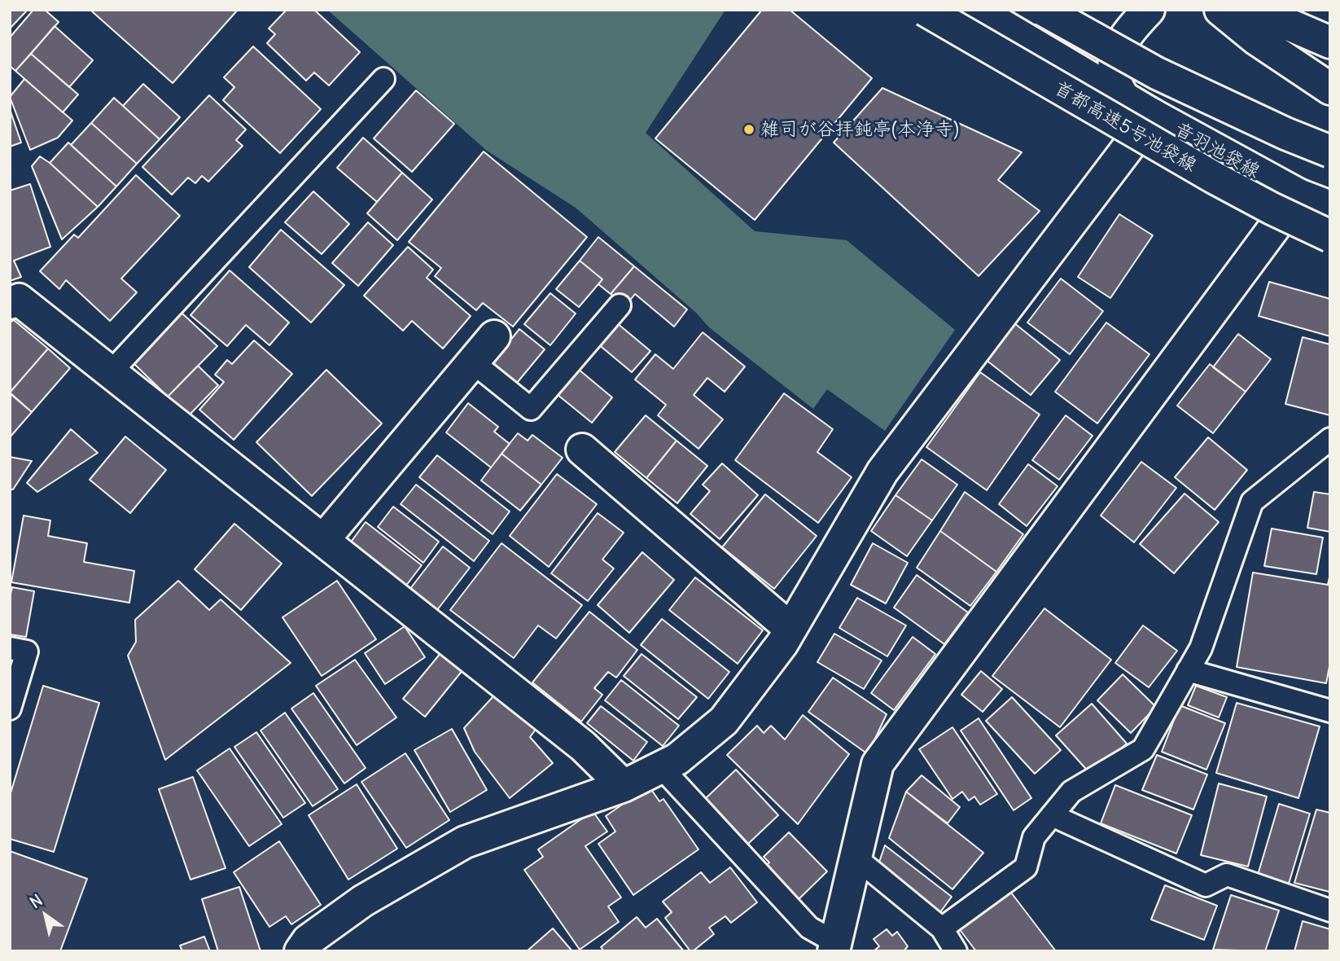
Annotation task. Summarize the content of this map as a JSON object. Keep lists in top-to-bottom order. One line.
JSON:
{"streets":{"main road":["首都高速5号池袋線","音羽池袋線"]},"places":["雑司が谷拝鈍亭(本浄寺)"],"north":"top left"}
